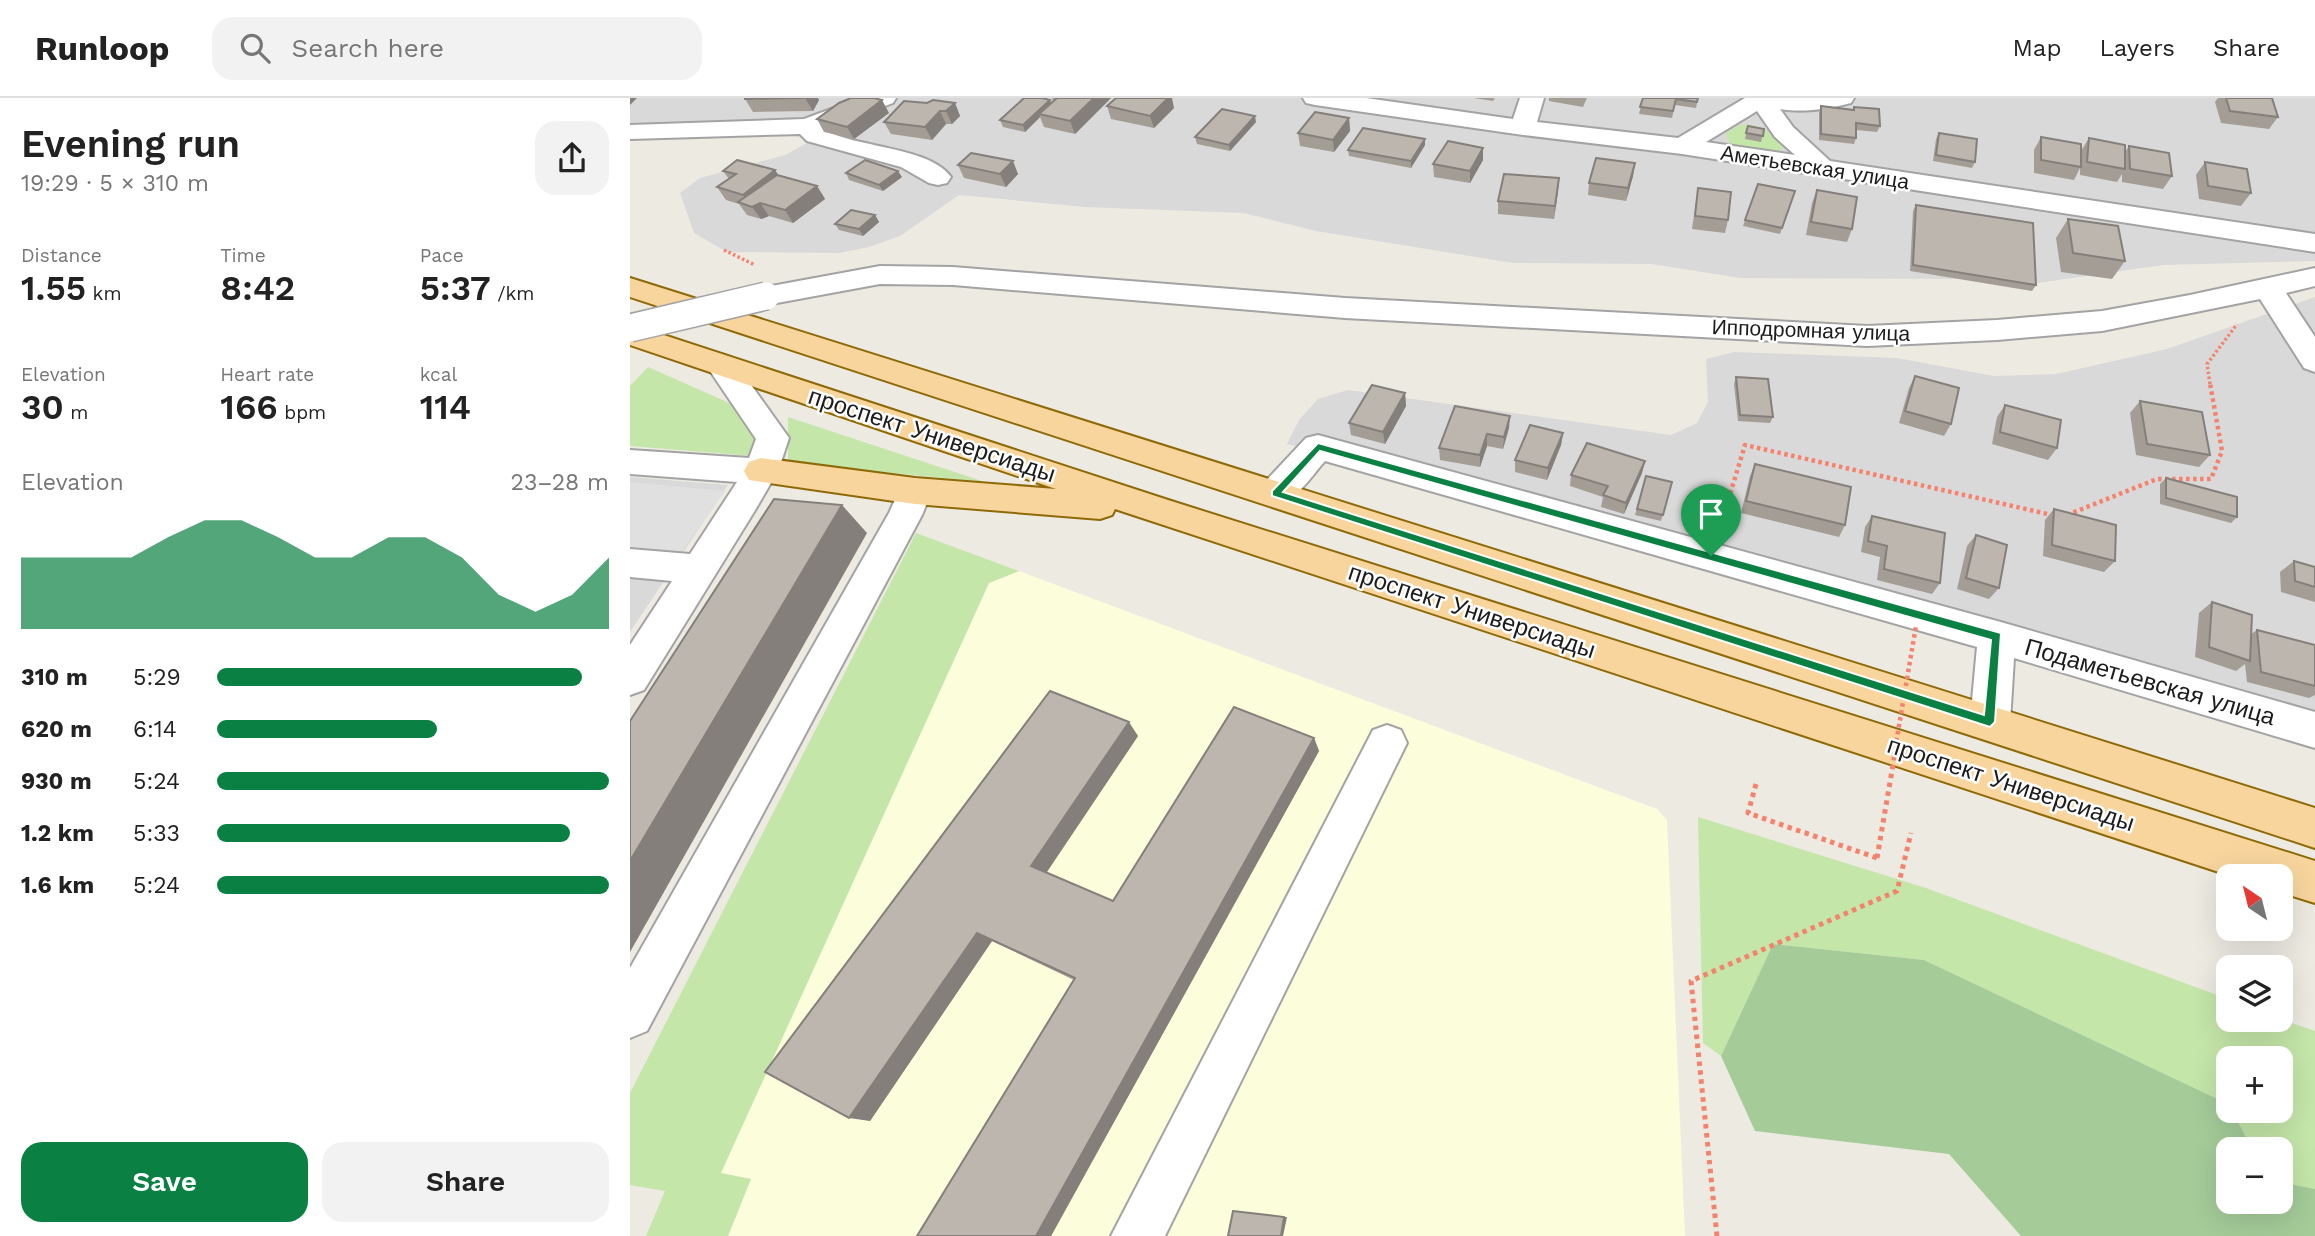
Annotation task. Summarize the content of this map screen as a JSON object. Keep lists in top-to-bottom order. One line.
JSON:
{"streets":{"main road":["проспект Универсиады"],"street":["Аметьевская улица","Ипподромная улица","Подаметьевская улица"]},"crossings":[["проспект Универсиады","Подаметьевская улица"]],"north":"top left","page":{"header":"Runloop","search":"Search here","nav":["Map","Layers","Share"],"heading":["Evening run","19:29 · 5 × 310 m"],"stats":[["Distance","1.55 km"],["Time","8:42"],["Pace","5:37 /km"],["Elevation","30 m"],["Heart rate","166 bpm"],["kcal","114"]],"chart":["Elevation","23–28 m"],"list":[{"name":"310 m","note":"5:29"},{"name":"620 m","note":"6:14"},{"name":"930 m","note":"5:24"},{"name":"1.2 km","note":"5:33"},{"name":"1.6 km","note":"5:24"}],"map_buttons":["+","−"],"buttons":["Save","Share"]}}
